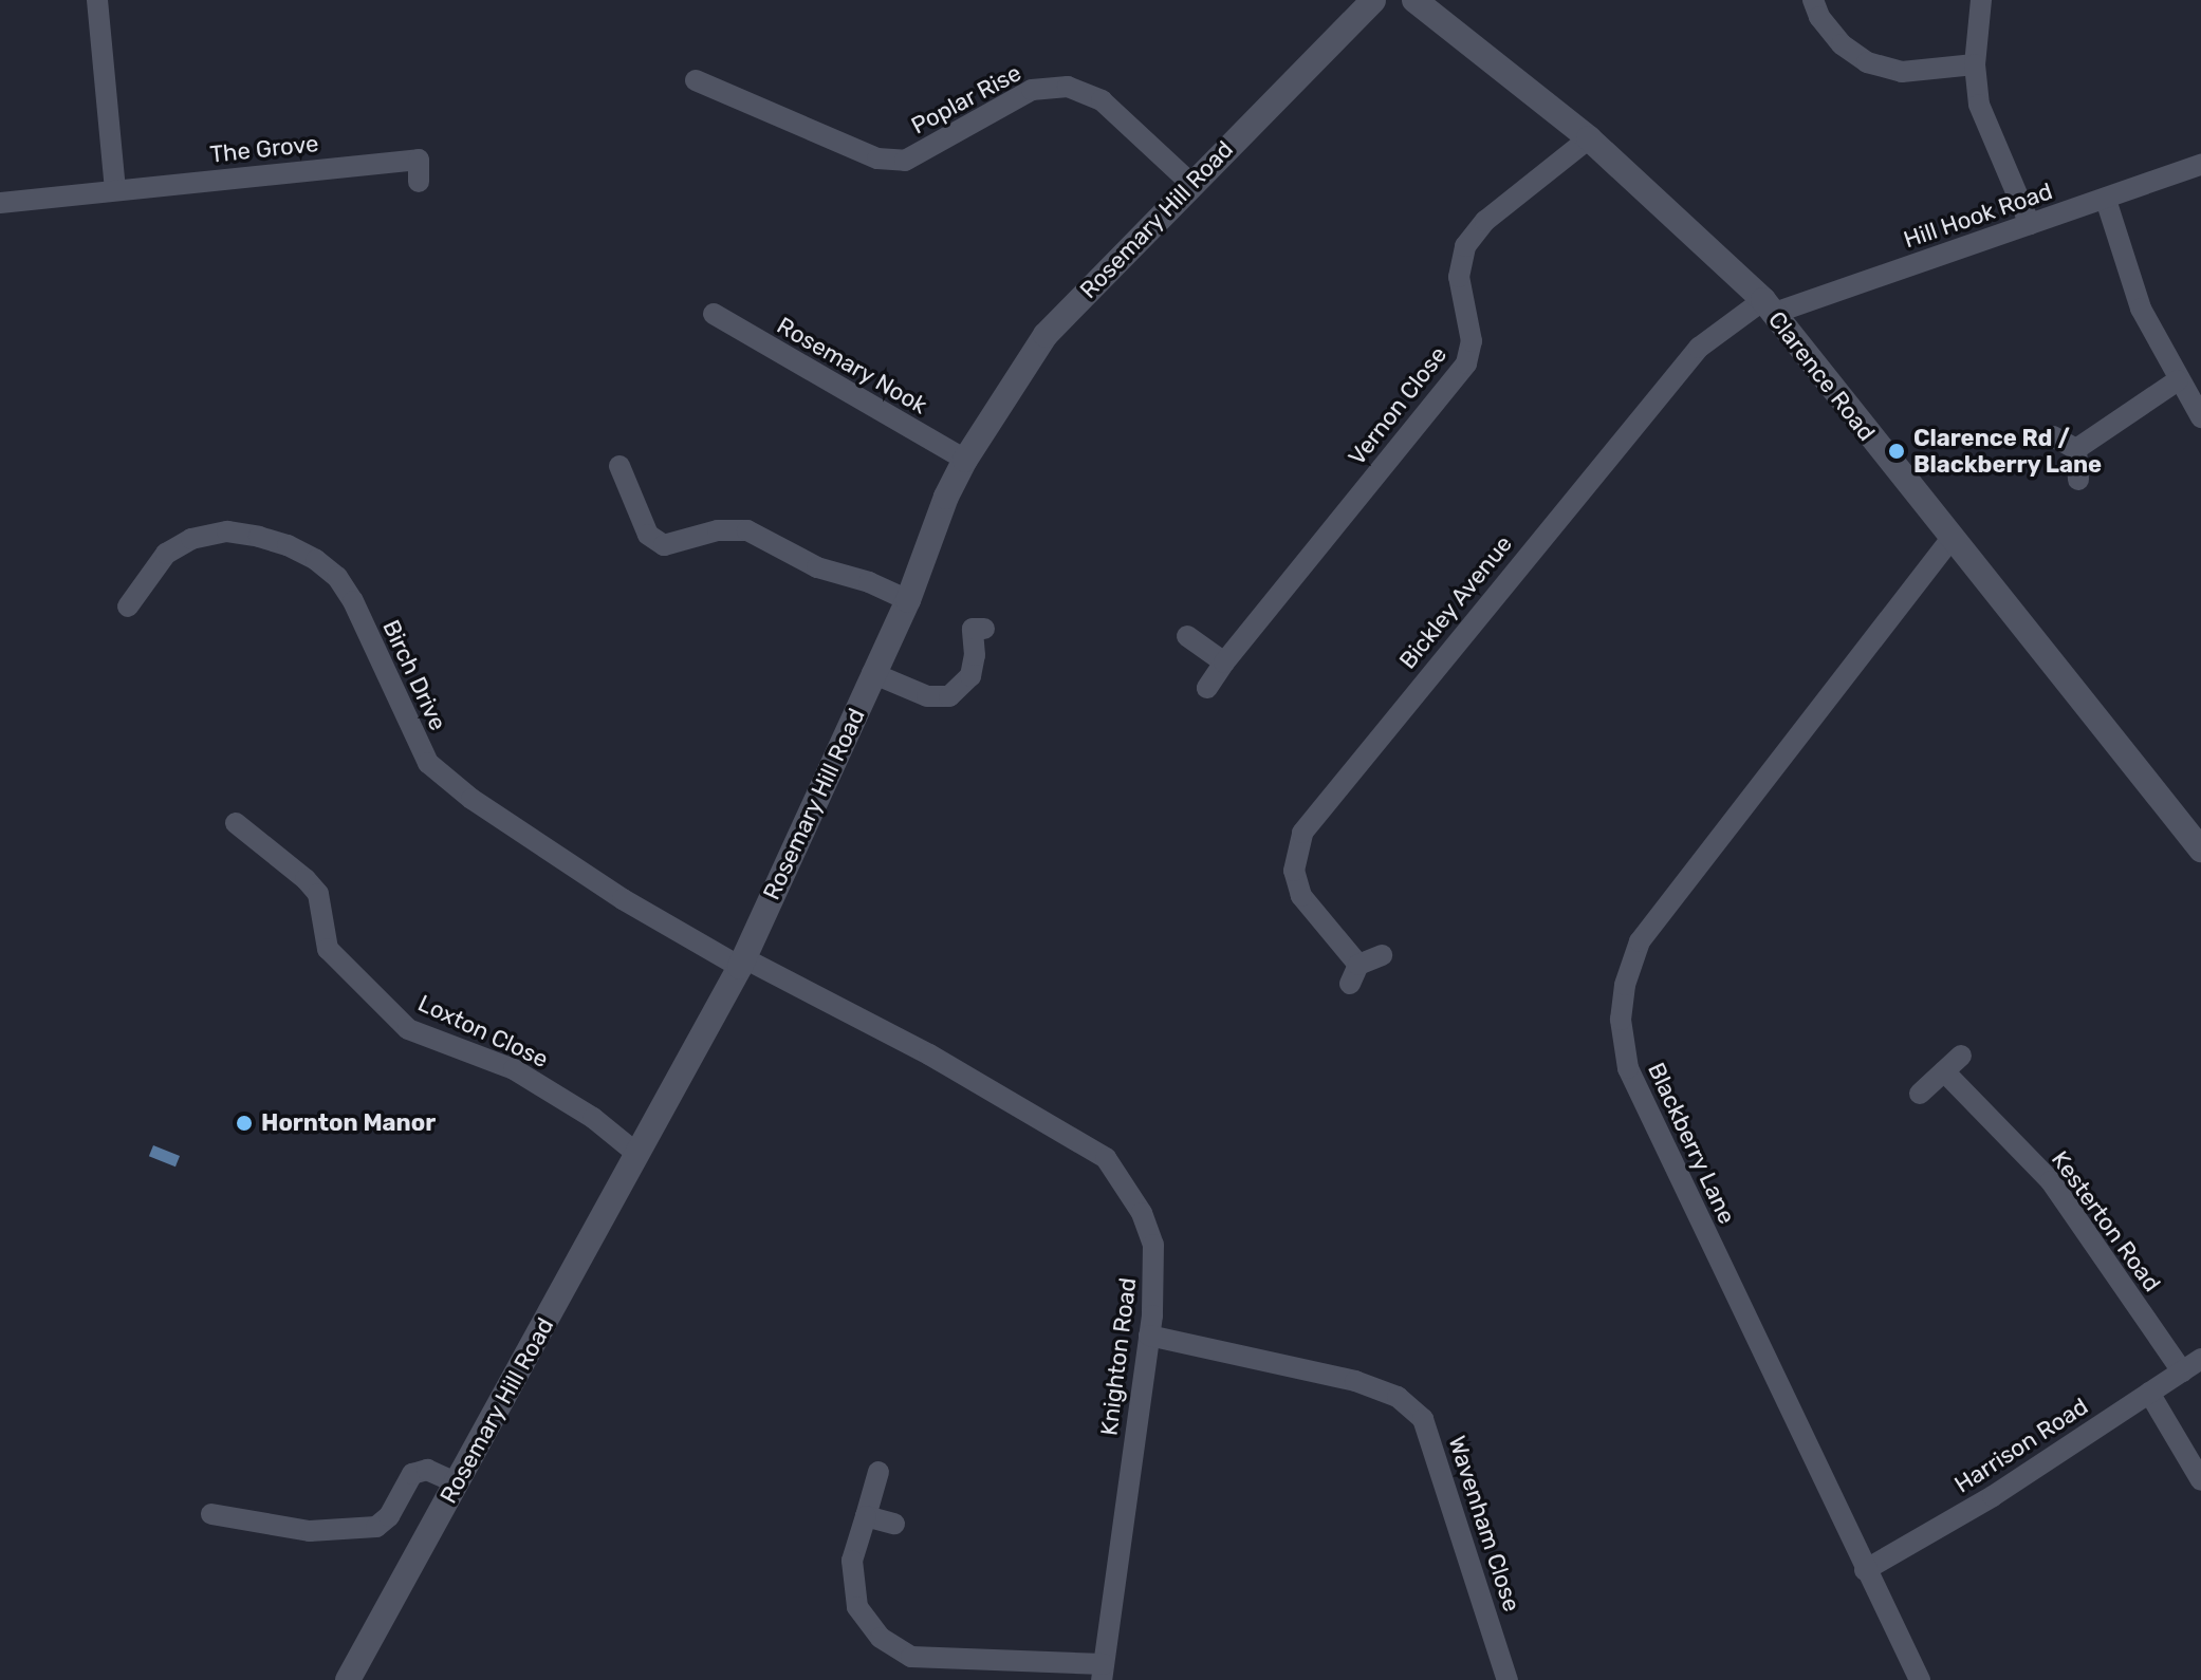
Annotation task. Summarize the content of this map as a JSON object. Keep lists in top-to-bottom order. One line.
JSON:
{"streets":{"main road":["Rosemary Hill Road","Clarence Road"],"street":["Poplar Rise","The Grove","Hill Hook Road","Rosemary Nook","Vernon Close","Bickley Avenue","Birch Drive","Loxton Close","Blackberry Lane","Kesterton Road","Knighton Road","Harrison Road","Wavenham Close"]},"crossings":[["Poplar Rise","Rosemary Hill Road"],["Hill Hook Road","Clarence Road"],["Hill Hook Road","Bickley Avenue"],["Rosemary Hill Road","Rosemary Nook"],["Rosemary Hill Road","Birch Drive"],["Rosemary Hill Road","Loxton Close"],["Rosemary Hill Road","Knighton Road"],["Clarence Road","Vernon Close"],["Clarence Road","Bickley Avenue"],["Clarence Road","Blackberry Lane"],["Birch Drive","Knighton Road"],["Blackberry Lane","Harrison Road"],["Kesterton Road","Harrison Road"],["Knighton Road","Wavenham Close"]],"places":["Clarence Rd / Blackberry Lane","Hornton Manor"]}
